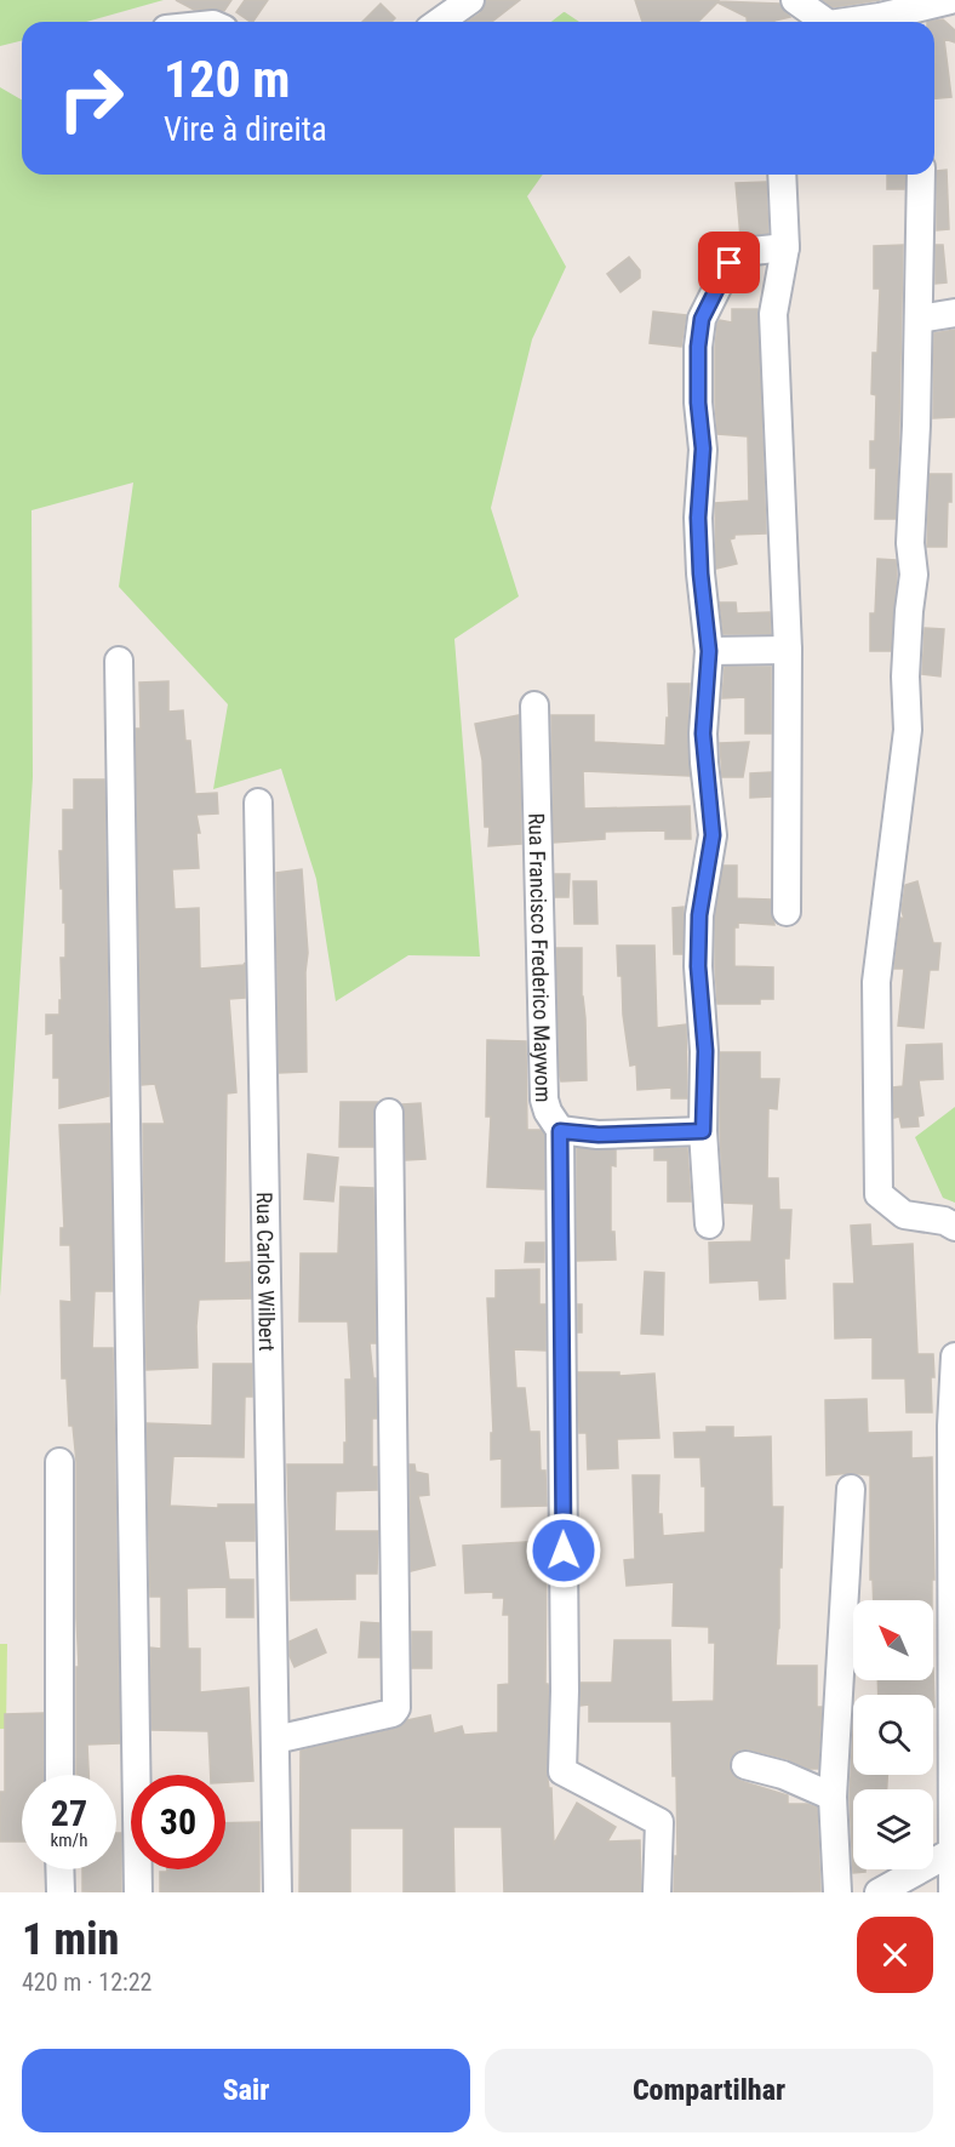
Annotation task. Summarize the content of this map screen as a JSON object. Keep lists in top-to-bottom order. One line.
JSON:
{"streets":{"street":["Rua Francisco Frederico Maywom","Rua Carlos Wilbert"]},"north":"top left","page":{"turn":["120 m","Vire à direita"],"speed":"27 km/h","limit":"30","heading":["1 min","420 m · 12:22"],"buttons":["Sair","Compartilhar"]}}
